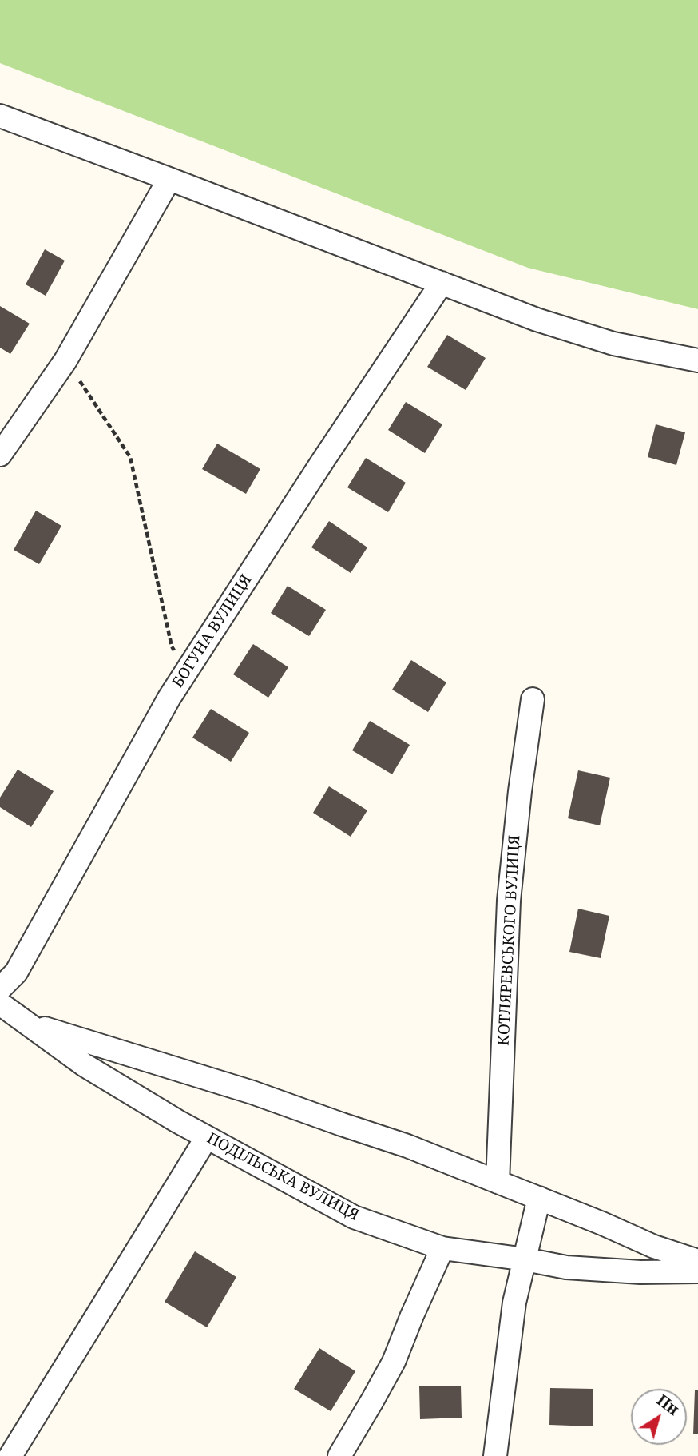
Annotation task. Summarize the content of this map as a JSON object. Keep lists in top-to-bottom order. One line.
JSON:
{"streets":{"street":["БОГУНА ВУЛИЦЯ","КОТЛЯРЕВСЬКОГО ВУЛИЦЯ","ПОДІЛЬСЬКА ВУЛИЦЯ"]},"north":"top right"}
